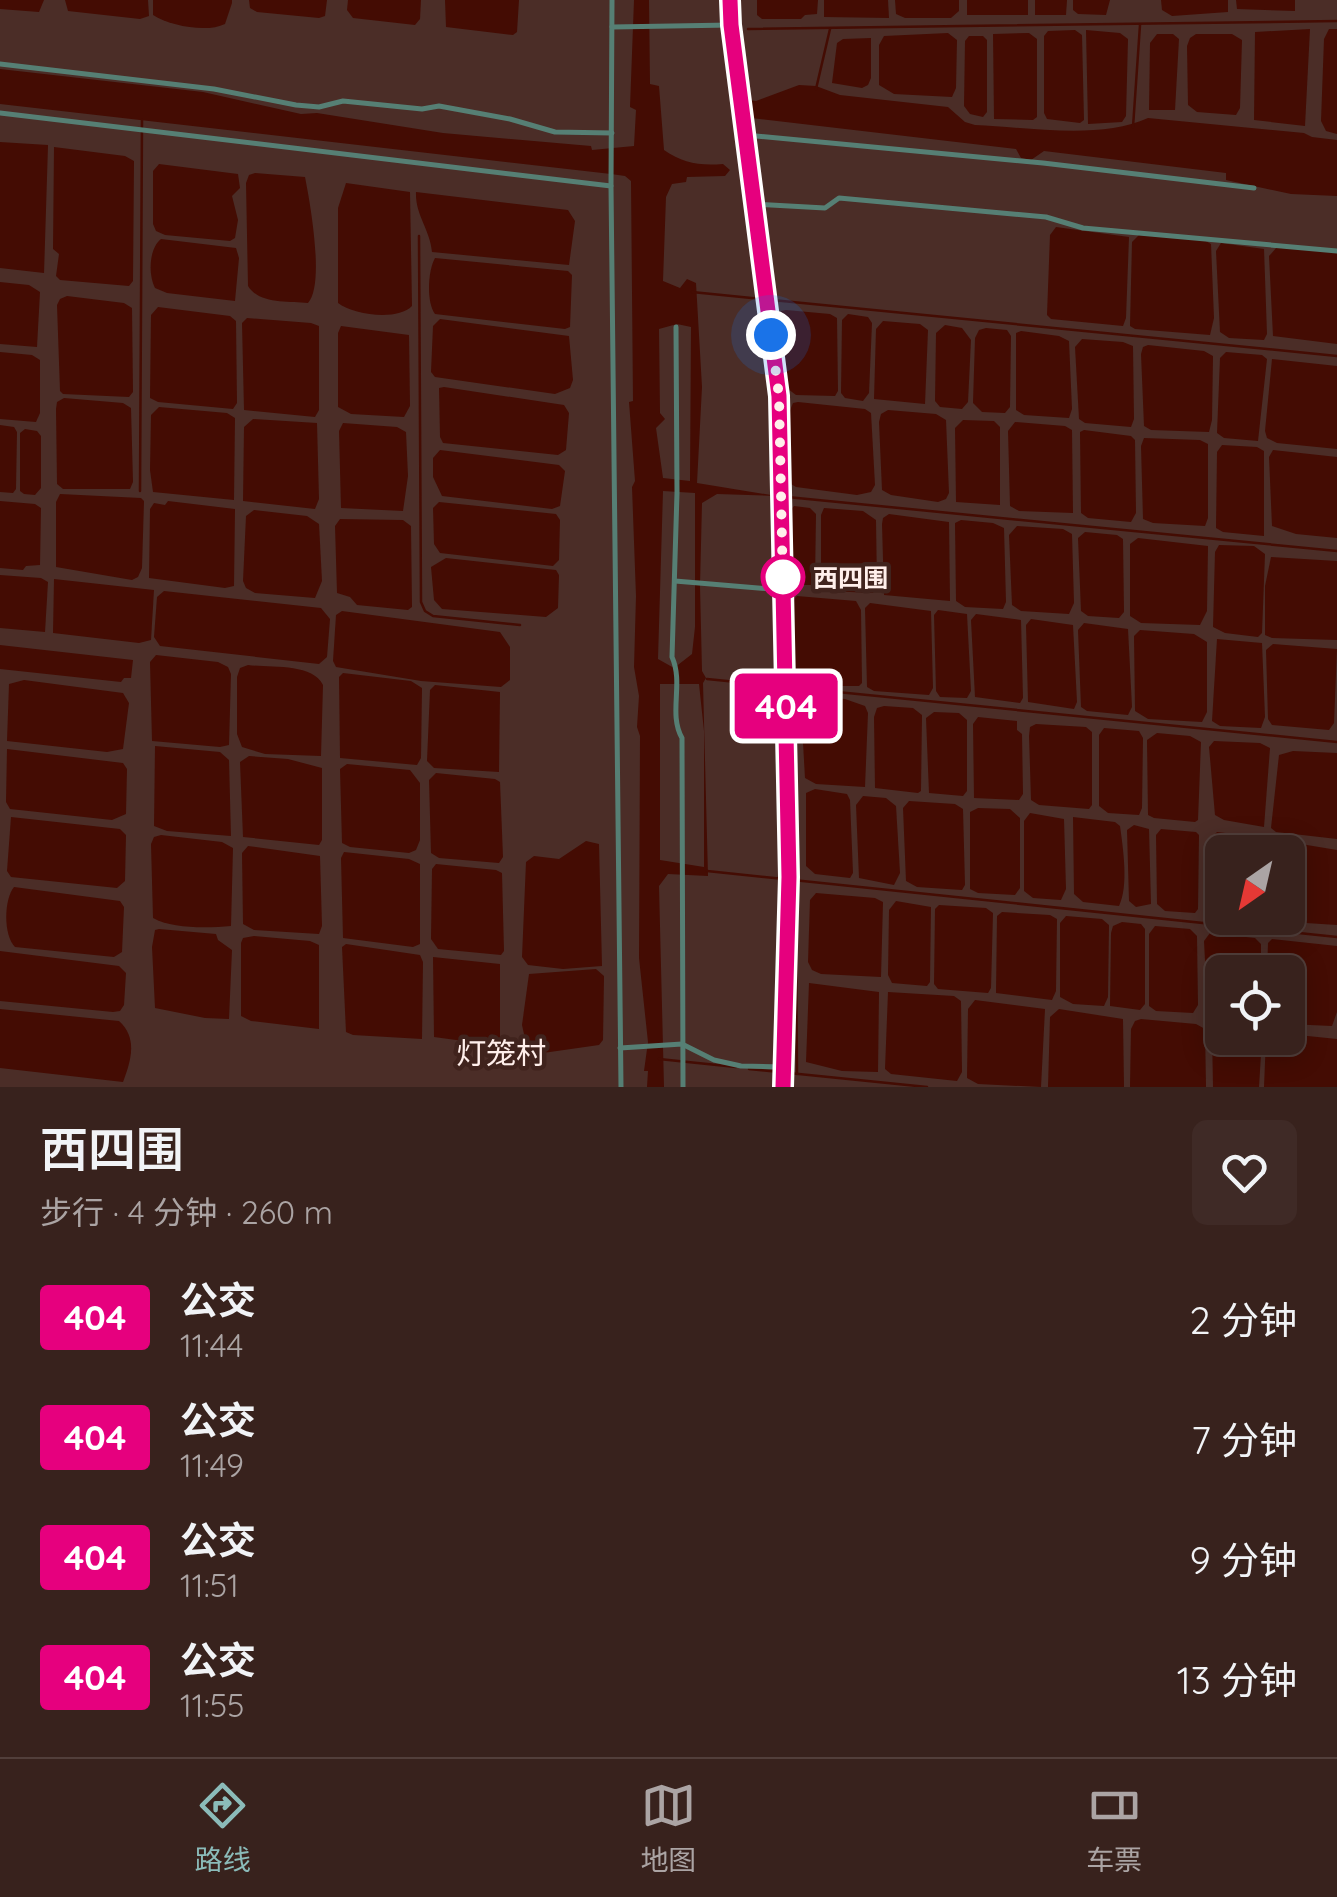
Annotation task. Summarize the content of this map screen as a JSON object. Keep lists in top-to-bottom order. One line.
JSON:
{"districts":["灯笼村"],"places":["西四围"],"lines":["bus line 404"],"north":"bottom left","page":{"on_map":"404","heading":["西四围","步行 · 4 分钟 · 260 m"],"list":[{"mark":"404","name":"公交","note":"11:44","value":"2 分钟"},{"mark":"404","name":"公交","note":"11:49","value":"7 分钟"},{"mark":"404","name":"公交","note":"11:51","value":"9 分钟"},{"mark":"404","name":"公交","note":"11:55","value":"13 分钟"}],"tabs":["路线","地图","车票"]}}
